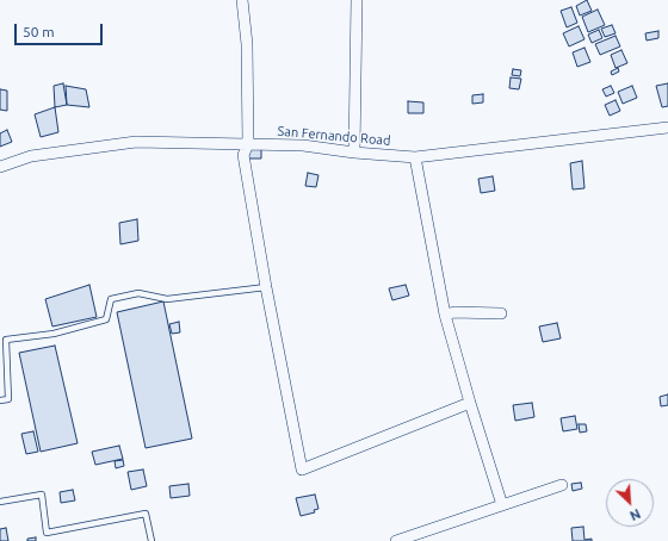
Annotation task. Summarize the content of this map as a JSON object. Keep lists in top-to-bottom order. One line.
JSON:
{"streets":{"street":["San Fernando Road"]},"scale_bar":"50 m","north":"bottom right"}
